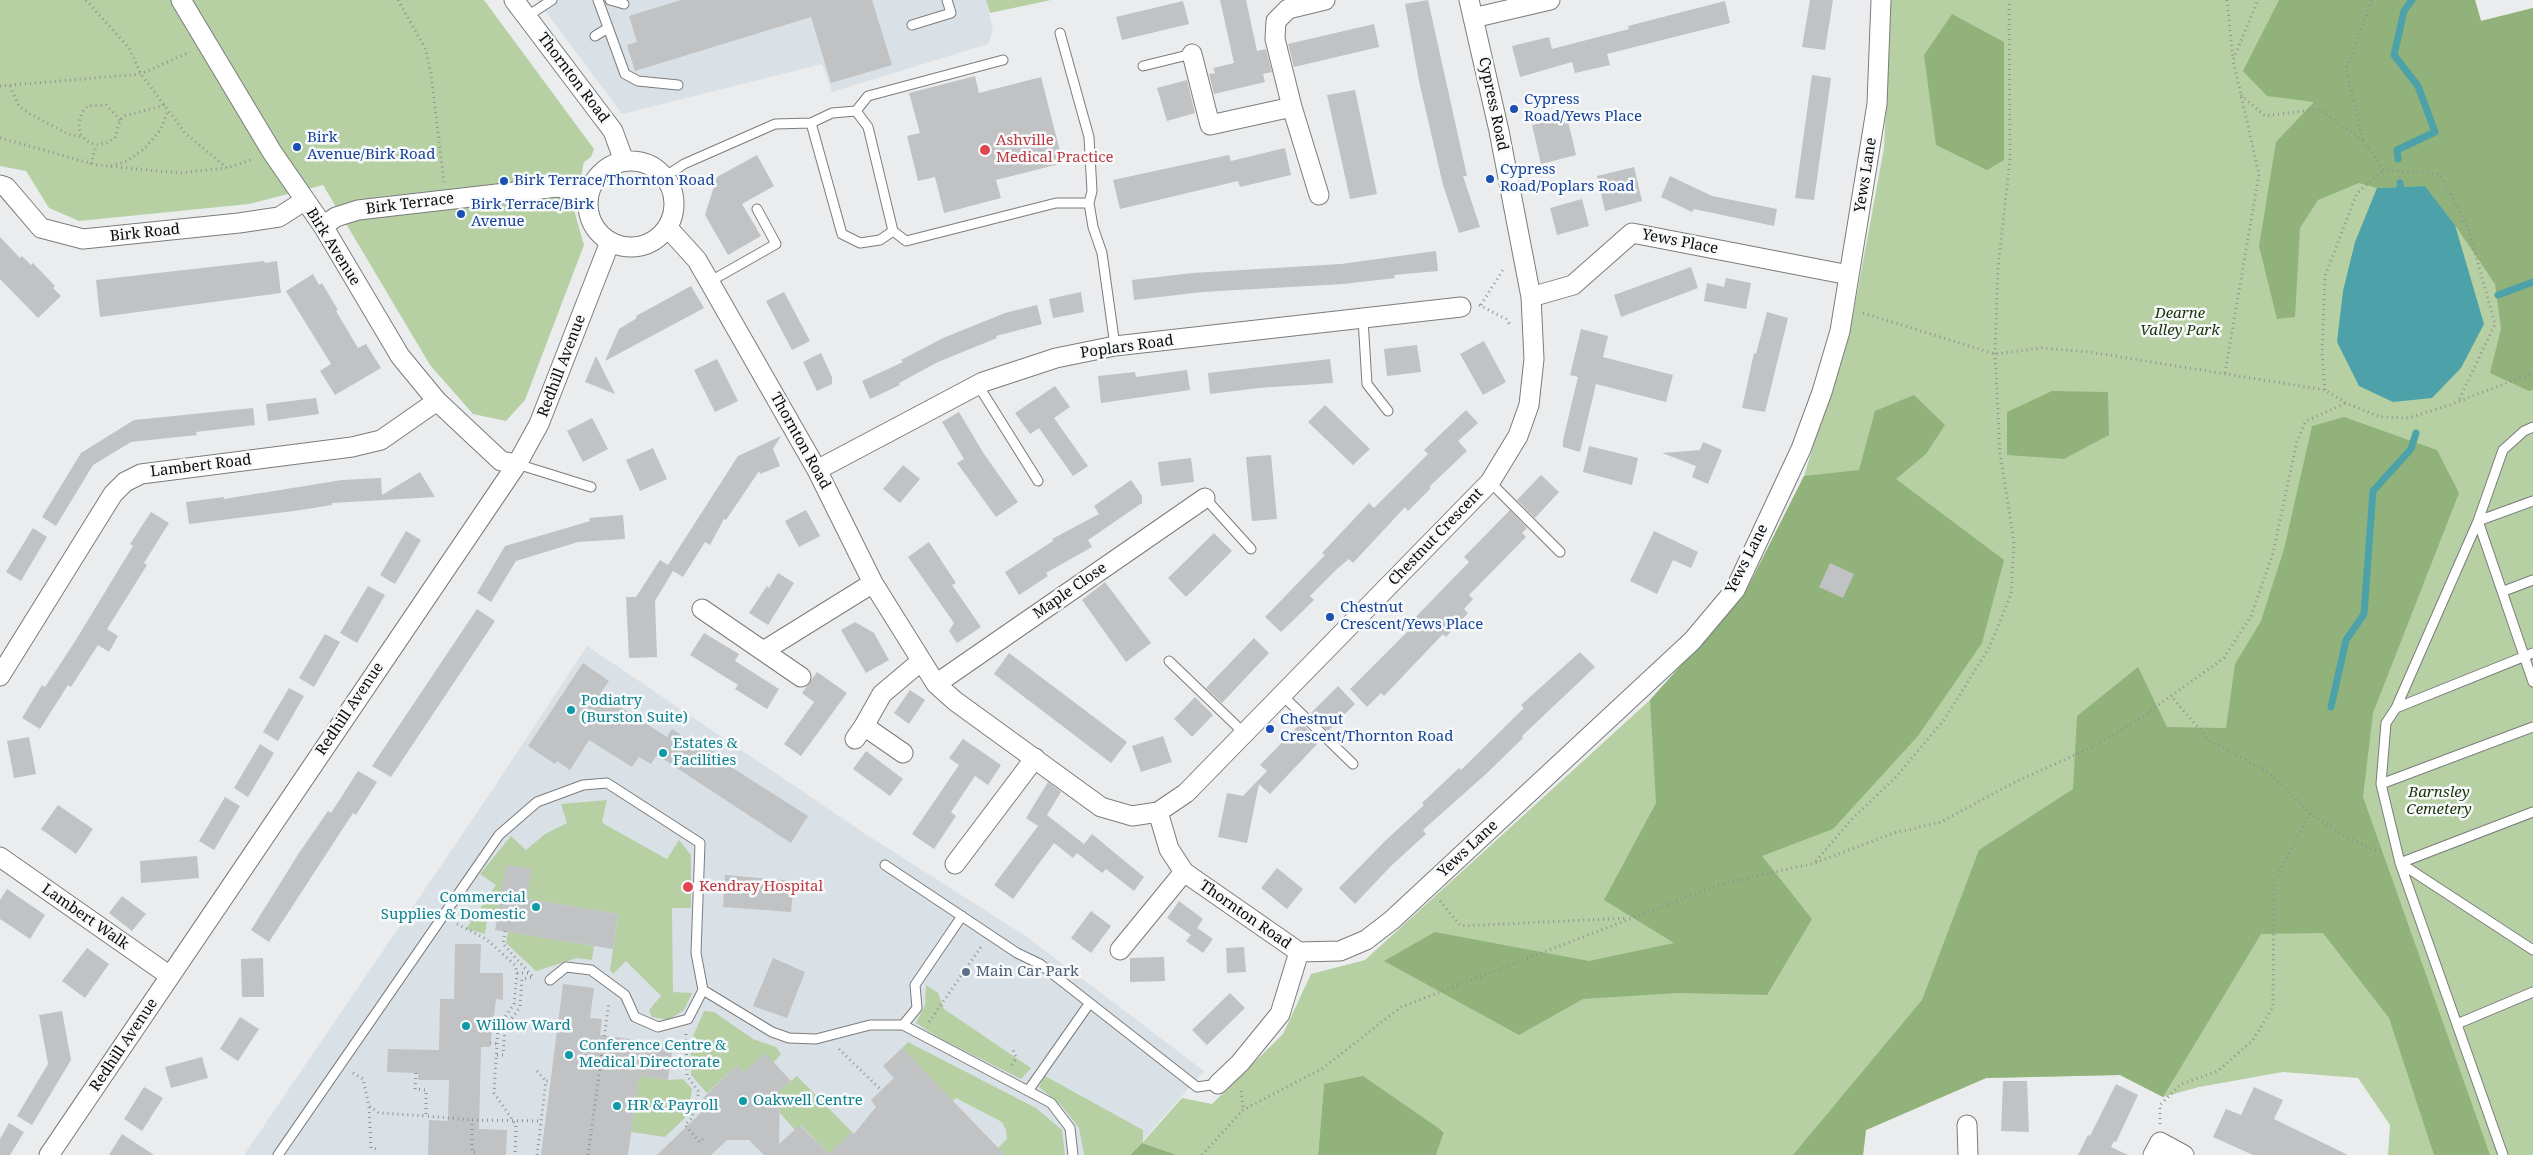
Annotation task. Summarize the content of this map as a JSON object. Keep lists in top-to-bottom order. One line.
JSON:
{"streets":{"street":["Thornton Road","Cypress Road","Yews Lane","Birk Terrace","Birk Road","Yews Place","Birk Avenue","Poplars Road","Redhill Avenue","Lambert Road","Chestnut Crescent","Maple Close","Lambert Walk"]},"crossings":[["Thornton Road","Yews Lane"],["Thornton Road","Birk Terrace"],["Thornton Road","Poplars Road"],["Thornton Road","Redhill Avenue"],["Thornton Road","Chestnut Crescent"],["Thornton Road","Maple Close"],["Cypress Road","Yews Place"],["Cypress Road","Chestnut Crescent"],["Yews Lane","Yews Place"],["Birk Terrace","Birk Avenue"],["Birk Terrace","Redhill Avenue"],["Birk Road","Birk Avenue"],["Yews Place","Chestnut Crescent"],["Birk Avenue","Redhill Avenue"],["Birk Avenue","Lambert Road"],["Redhill Avenue","Lambert Walk"]],"parks":["Dearne Valley Park","Barnsley Cemetery"],"places":["Cypress Road/Yews Place","Birk Avenue/Birk Road","Ashville Medical Practice","Cypress Road/Poplars Road","Birk Terrace/Thornton Road","Birk Terrace/Birk Avenue","Chestnut Crescent/Yews Place","Podiatry (Burston Suite)","Chestnut Crescent/Thornton Road","Estates & Facilities","Kendray Hospital","Commercial Supplies & Domestic","Main Car Park","Willow Ward","Conference Centre & Medical Directorate","Oakwell Centre","HR & Payroll"]}
